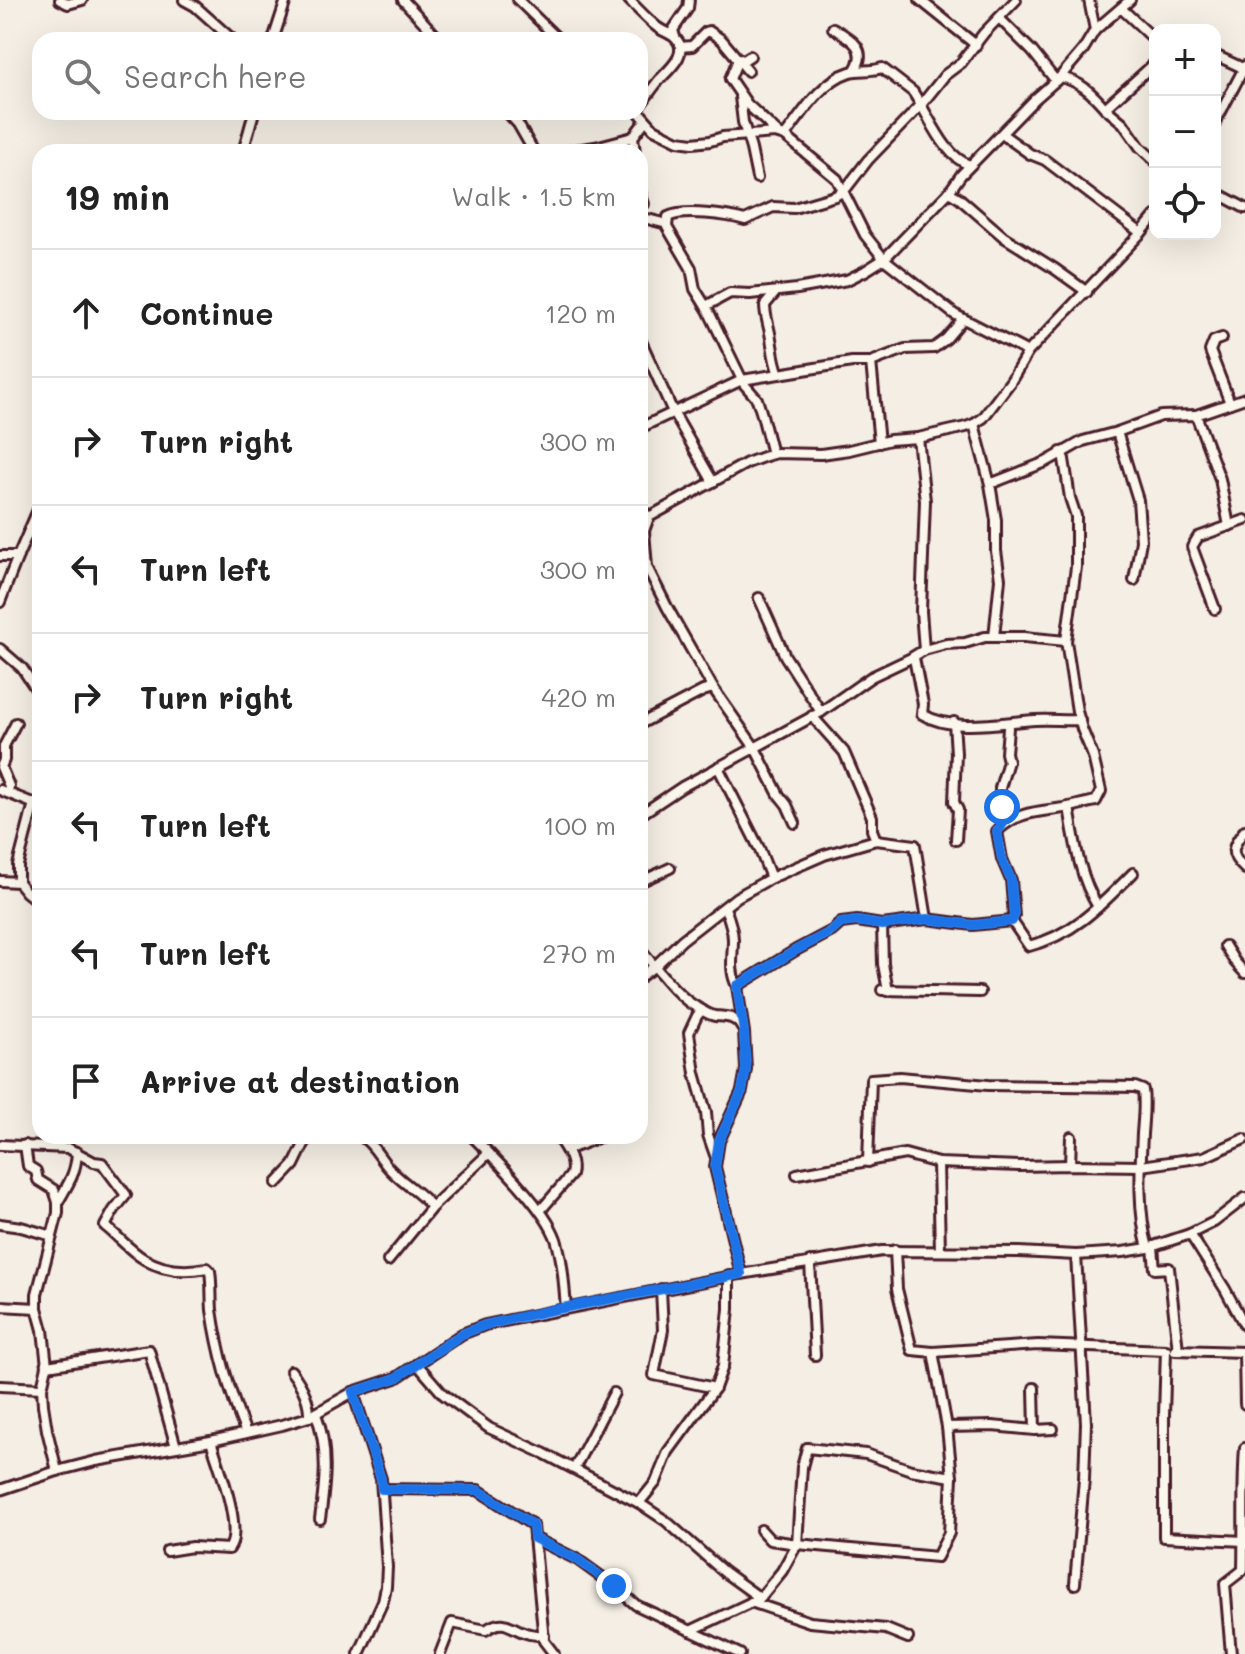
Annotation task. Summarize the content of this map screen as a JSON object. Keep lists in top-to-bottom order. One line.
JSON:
{"page":{"map_buttons":["+","−"],"search":"Search here","heading":["19 min","Walk · 1.5 km"],"list":[["Continue","120 m"],["Turn right","300 m"],["Turn left","300 m"],["Turn right","420 m"],["Turn left","100 m"],["Turn left","270 m"],"Arrive at destination"]}}
